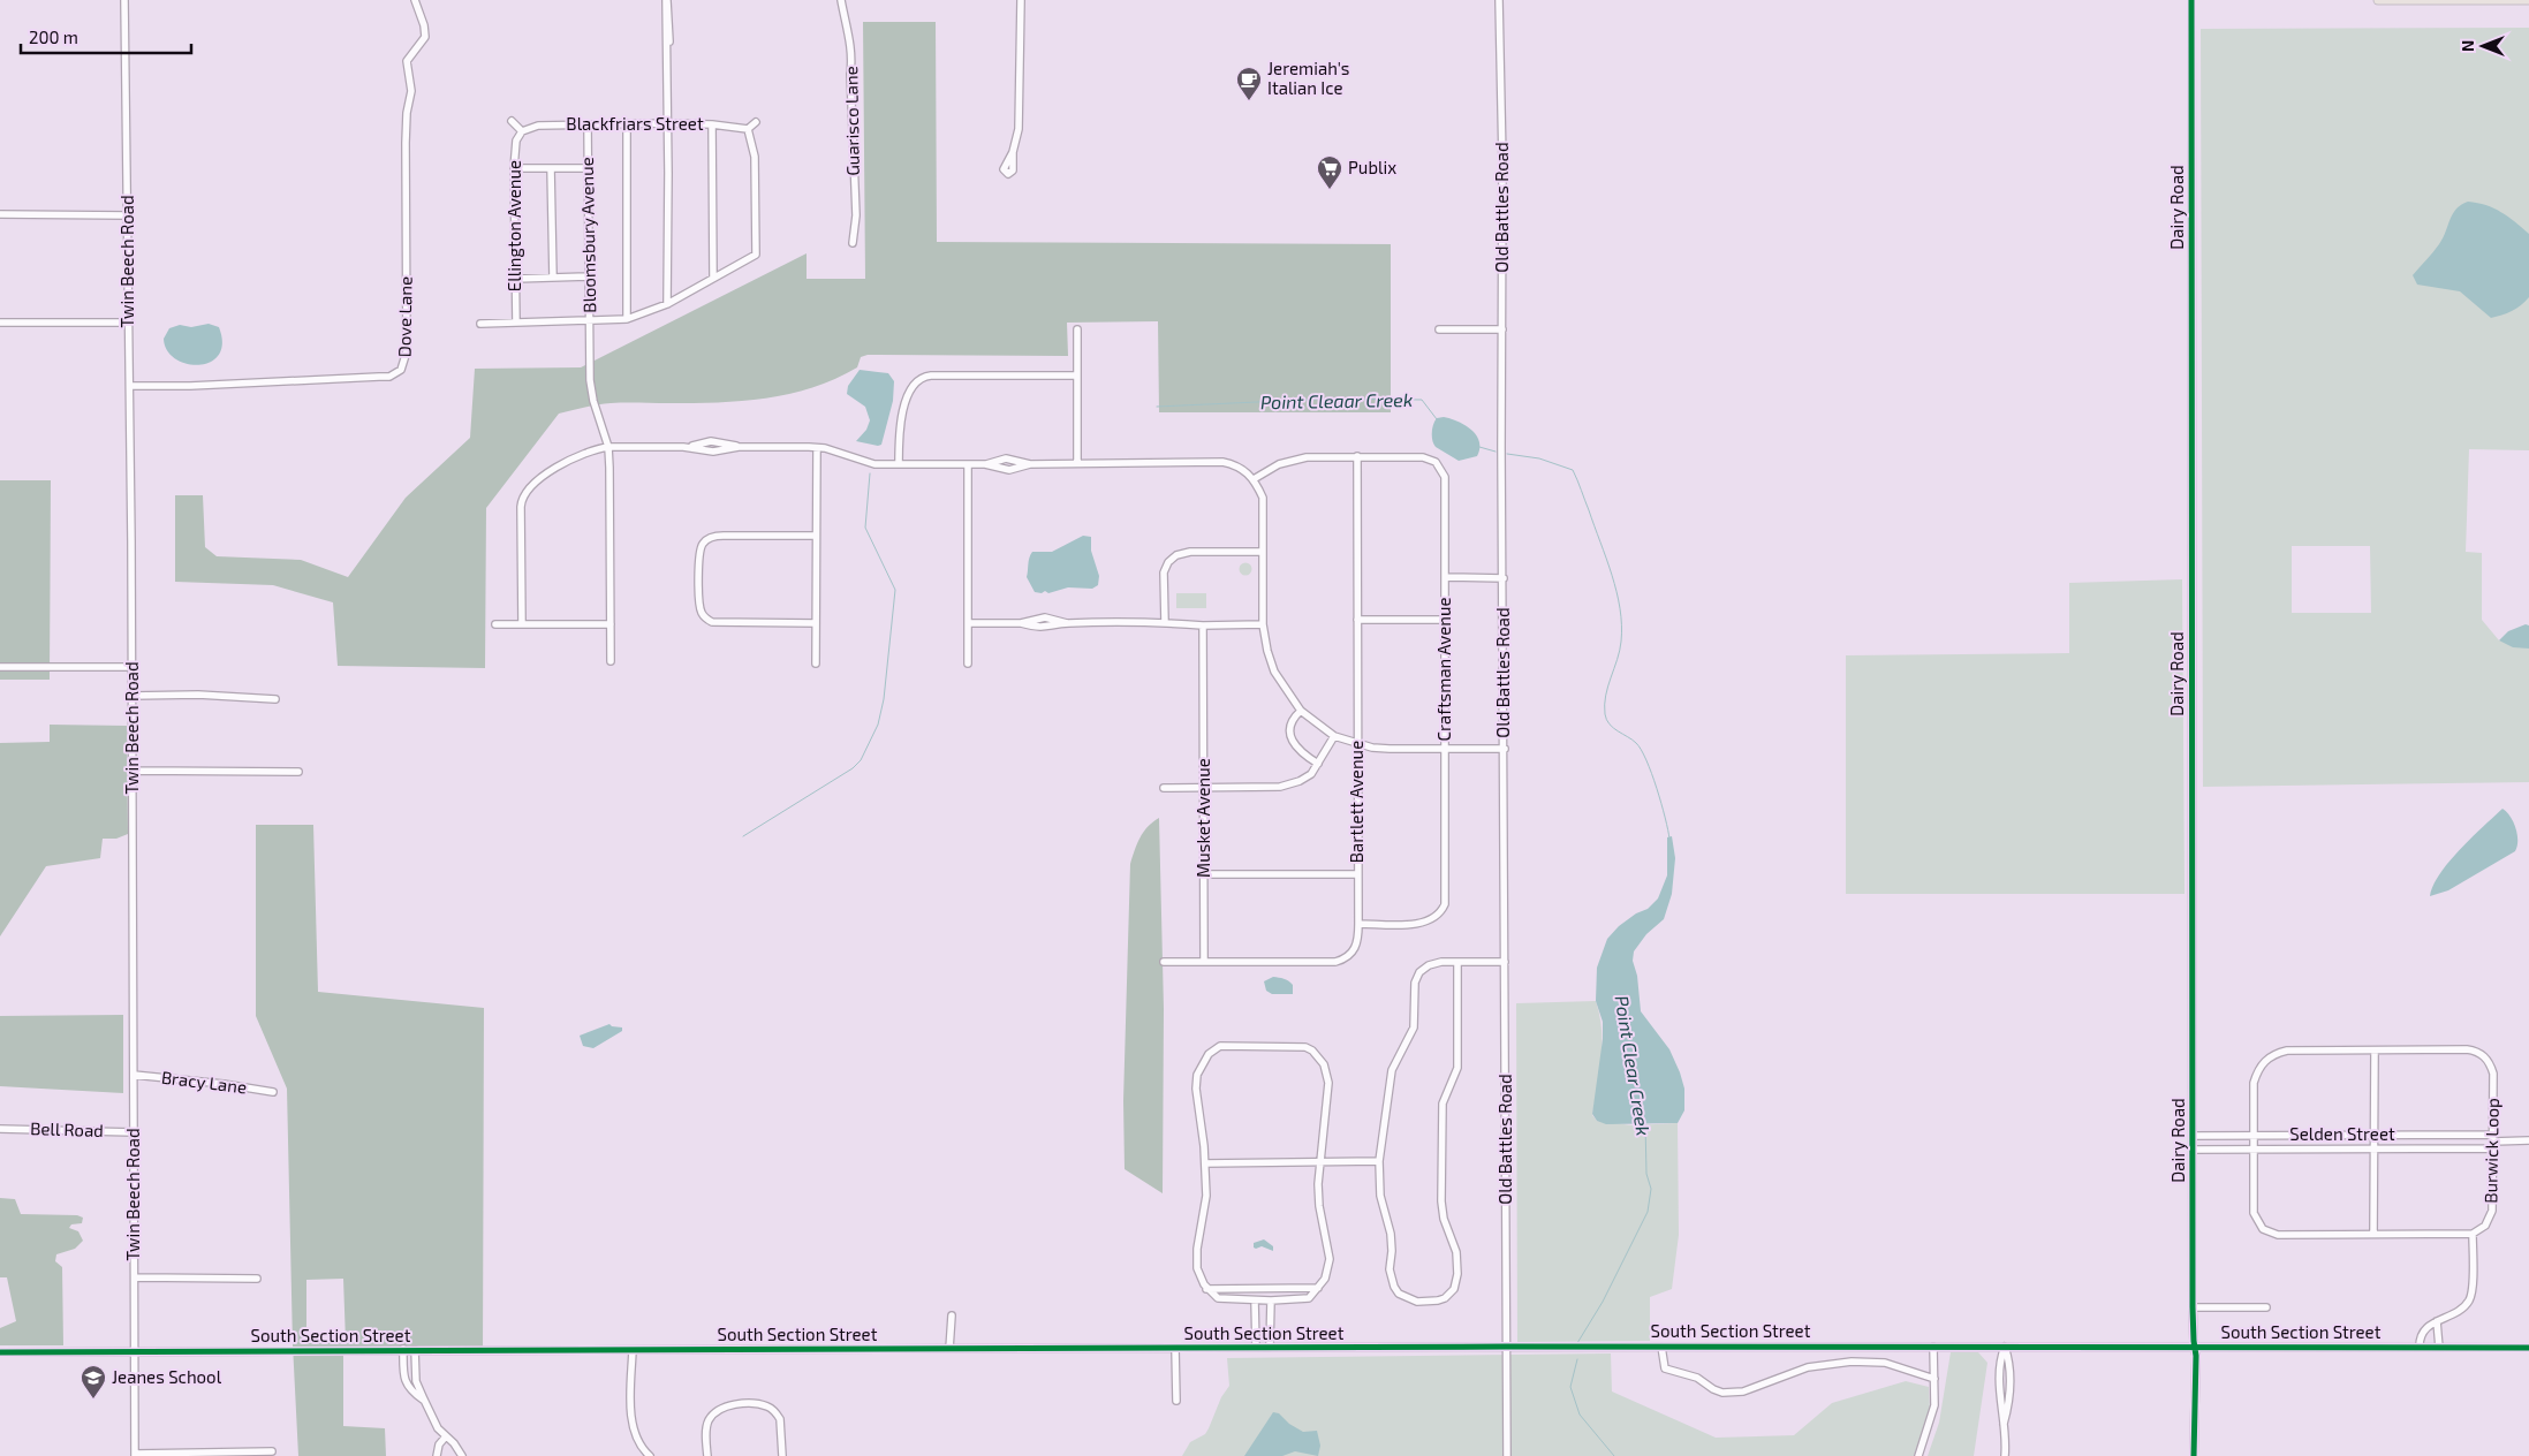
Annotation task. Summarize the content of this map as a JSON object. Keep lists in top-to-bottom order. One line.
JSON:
{"streets":{"street":["Guarisco Lane","Blackfriars Street","Old Battles Road","Dairy Road","Ellington Avenue","Bloomsbury Avenue","Twin Beech Road","Dove Lane","Craftsman Avenue","Bartlett Avenue","Musket Avenue","Bracy Lane","Bell Road","Selden Street","Burwick Loop","South Section Street"]},"crossings":[["Blackfriars Street","Ellington Avenue"],["Blackfriars Street","Bloomsbury Avenue"],["Old Battles Road","South Section Street"],["Dairy Road","Selden Street"],["Dairy Road","South Section Street"],["Twin Beech Road","Dove Lane"],["Twin Beech Road","Bracy Lane"],["Twin Beech Road","Bell Road"],["Twin Beech Road","South Section Street"],["Craftsman Avenue","Bartlett Avenue"],["Bartlett Avenue","Musket Avenue"],["Selden Street","Burwick Loop"]],"water":["Point Cleaar Creek","Point Clear Creek"],"places":{"cafe":["Jeremiah's Italian Ice"],"supermarket":["Publix"],"school or university":["Jeanes School"]},"scale_bar":"200 m","north":"left"}
